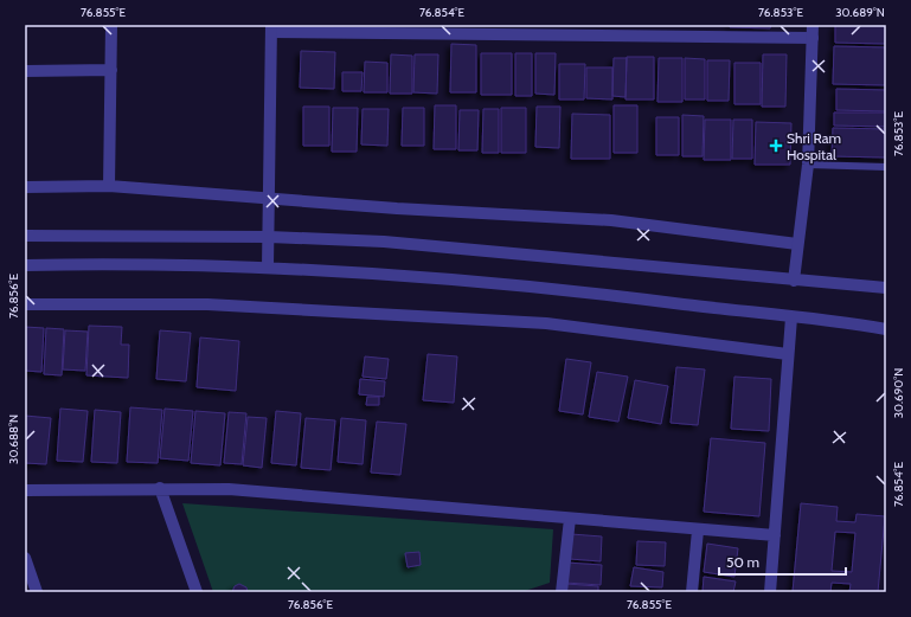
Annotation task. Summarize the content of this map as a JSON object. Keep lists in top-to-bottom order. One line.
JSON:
{"places":{"health":["Shri Ram Hospital"]},"scale_bar":"50 m","coordinates":["76.855°E","76.854°E","76.853°E","30.689°N","76.856°E","30.690°N","30.688°N"]}
